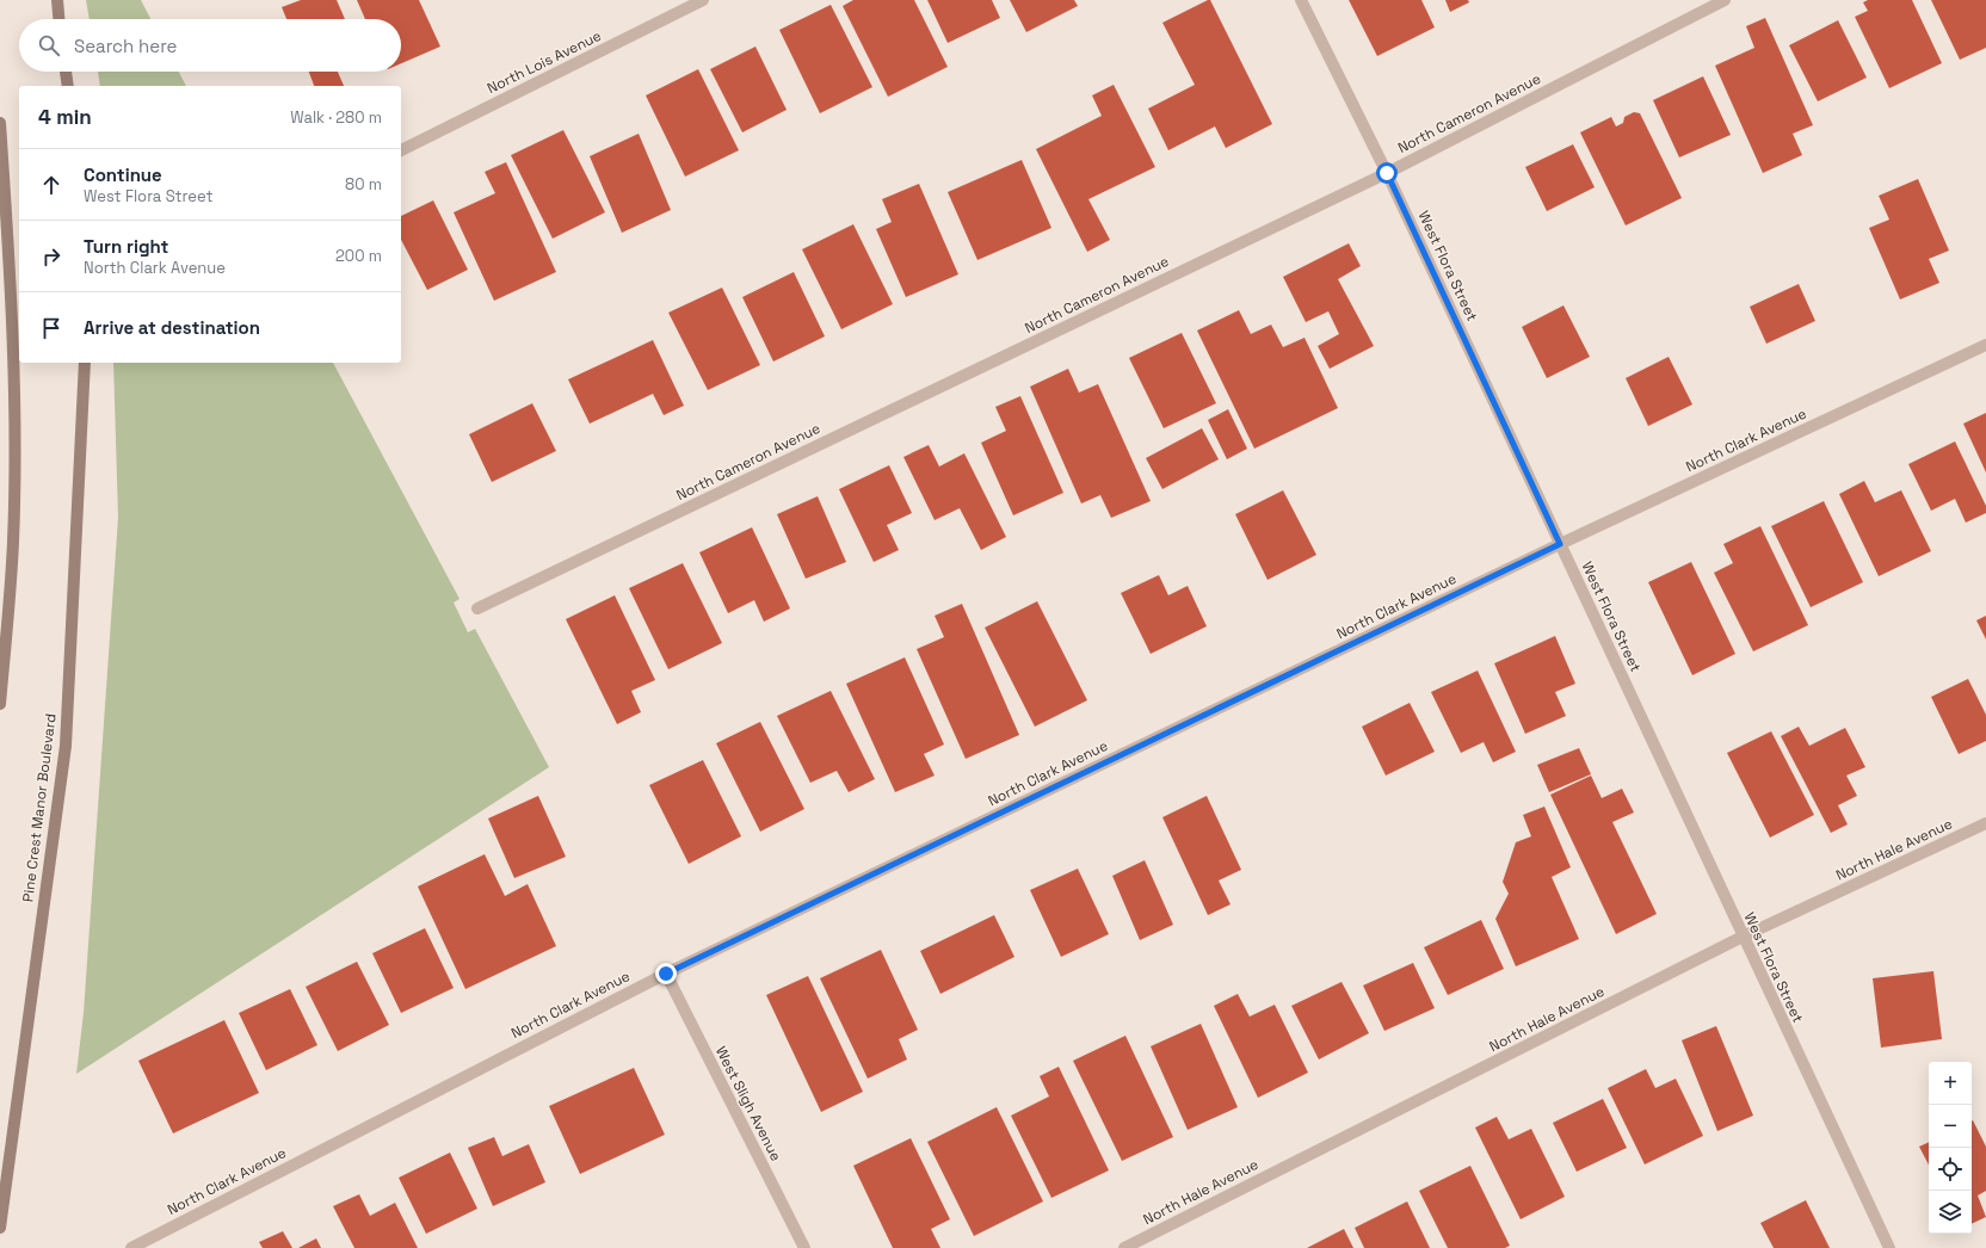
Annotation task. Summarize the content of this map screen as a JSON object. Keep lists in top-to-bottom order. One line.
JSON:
{"streets":{"main road":["Pine Crest Manor Boulevard"],"street":["North Lois Avenue","North Cameron Avenue","West Flora Street","North Clark Avenue","North Hale Avenue","West Sligh Avenue"]},"crossings":[["North Cameron Avenue","West Flora Street"],["West Flora Street","North Clark Avenue"],["West Flora Street","North Hale Avenue"],["North Clark Avenue","West Sligh Avenue"]],"page":{"search":"Search here","heading":["4 min","Walk · 280 m"],"list":[["Continue","West Flora Street","80 m"],["Turn right","North Clark Avenue","200 m"],"Arrive at destination"],"map_buttons":["+","−"]}}
